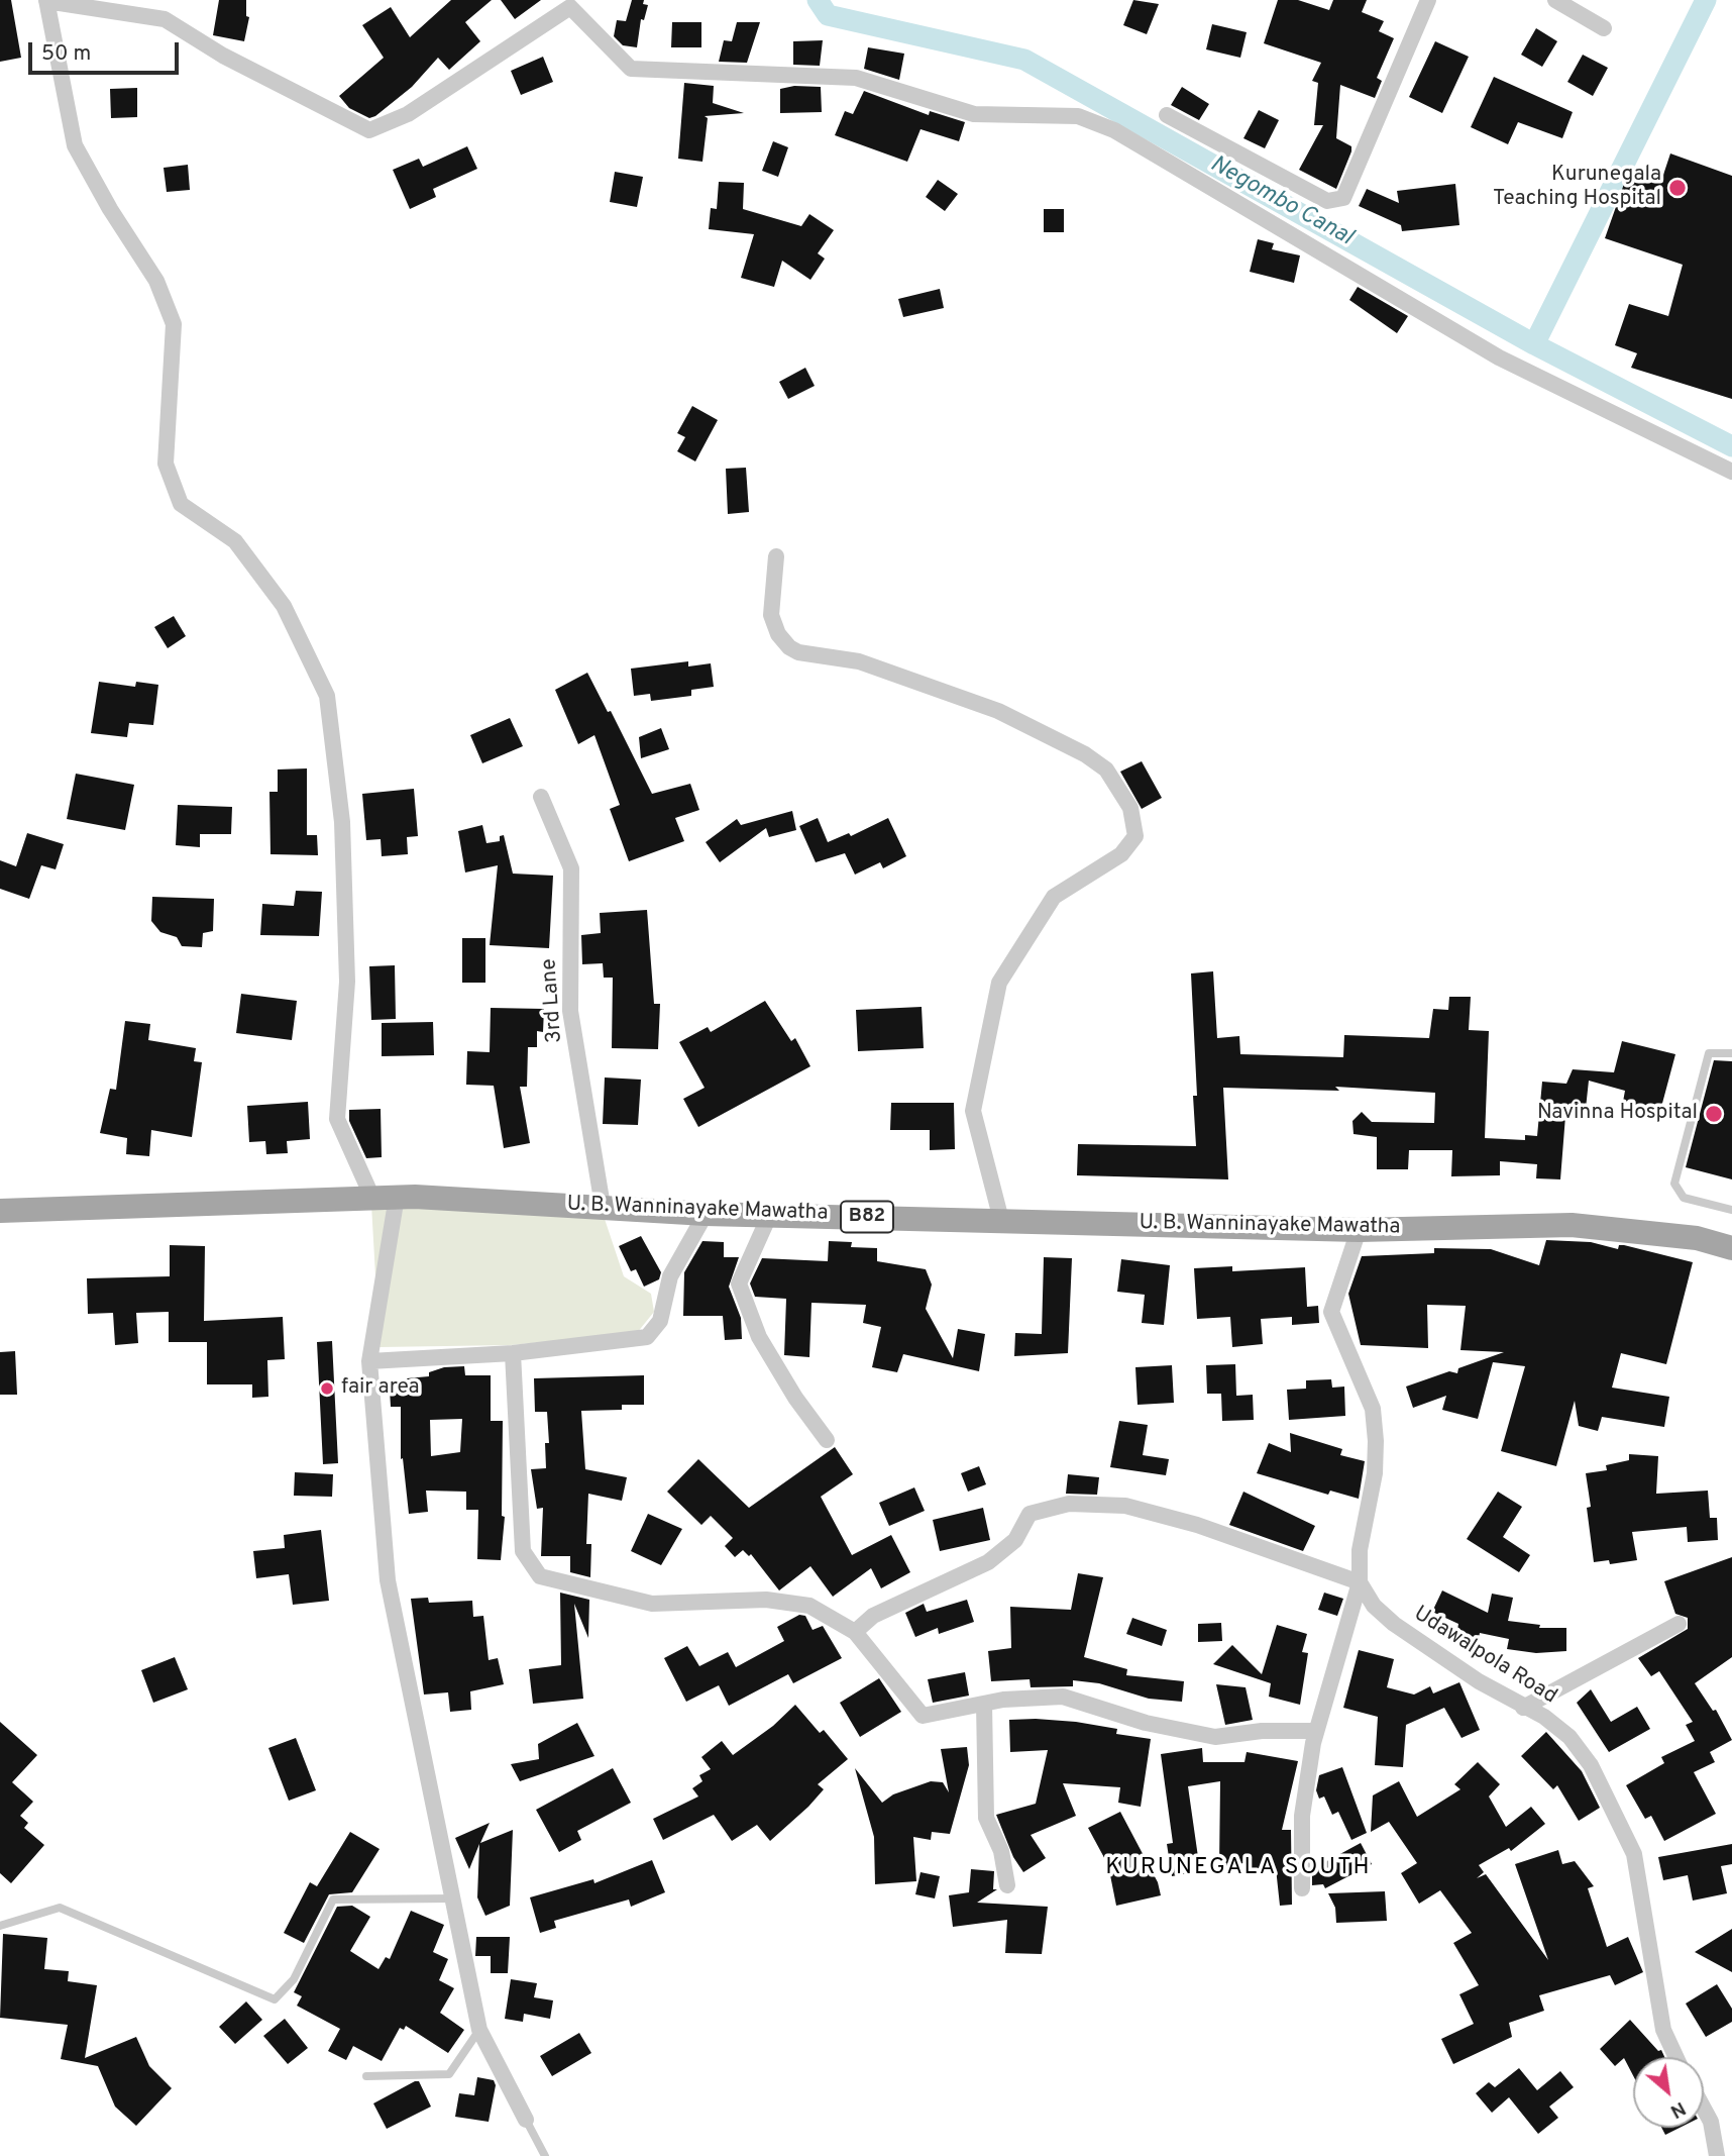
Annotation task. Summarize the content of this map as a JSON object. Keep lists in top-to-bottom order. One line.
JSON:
{"streets":{"main road":["U. B. Wanninayake Mawatha","B82"],"street":["3rd Lane","Udawalpola Road"]},"crossings":[["3rd Lane","U. B. Wanninayake Mawatha"]],"districts":["KURUNEGALA SOUTH"],"water":["Negombo Canal"],"places":["Kurunegala Teaching Hospital","Navinna Hospital","fair area"],"scale_bar":"50 m","north":"bottom right"}
